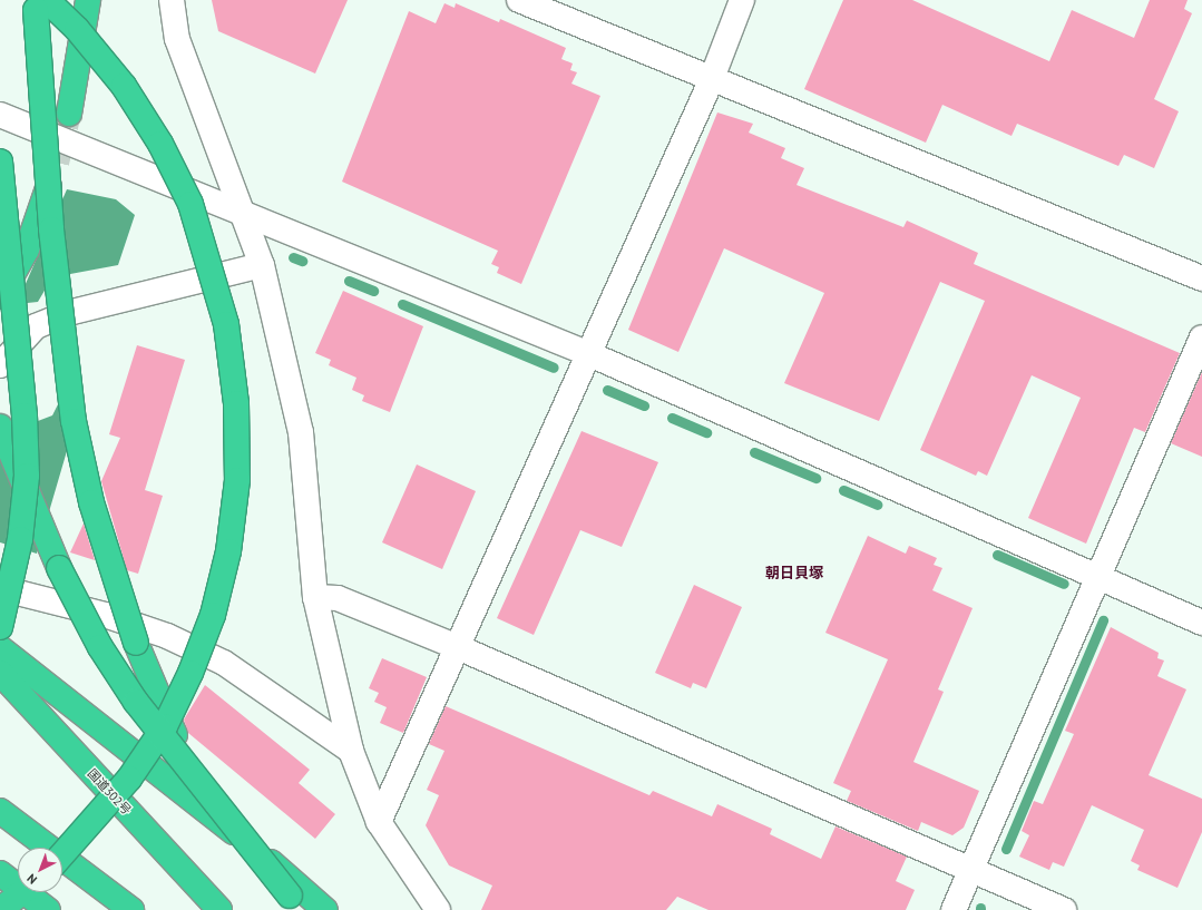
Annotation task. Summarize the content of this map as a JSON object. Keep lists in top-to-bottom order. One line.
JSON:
{"streets":{"highway":["国道302号"]},"districts":["朝日貝塚"],"north":"bottom left"}
